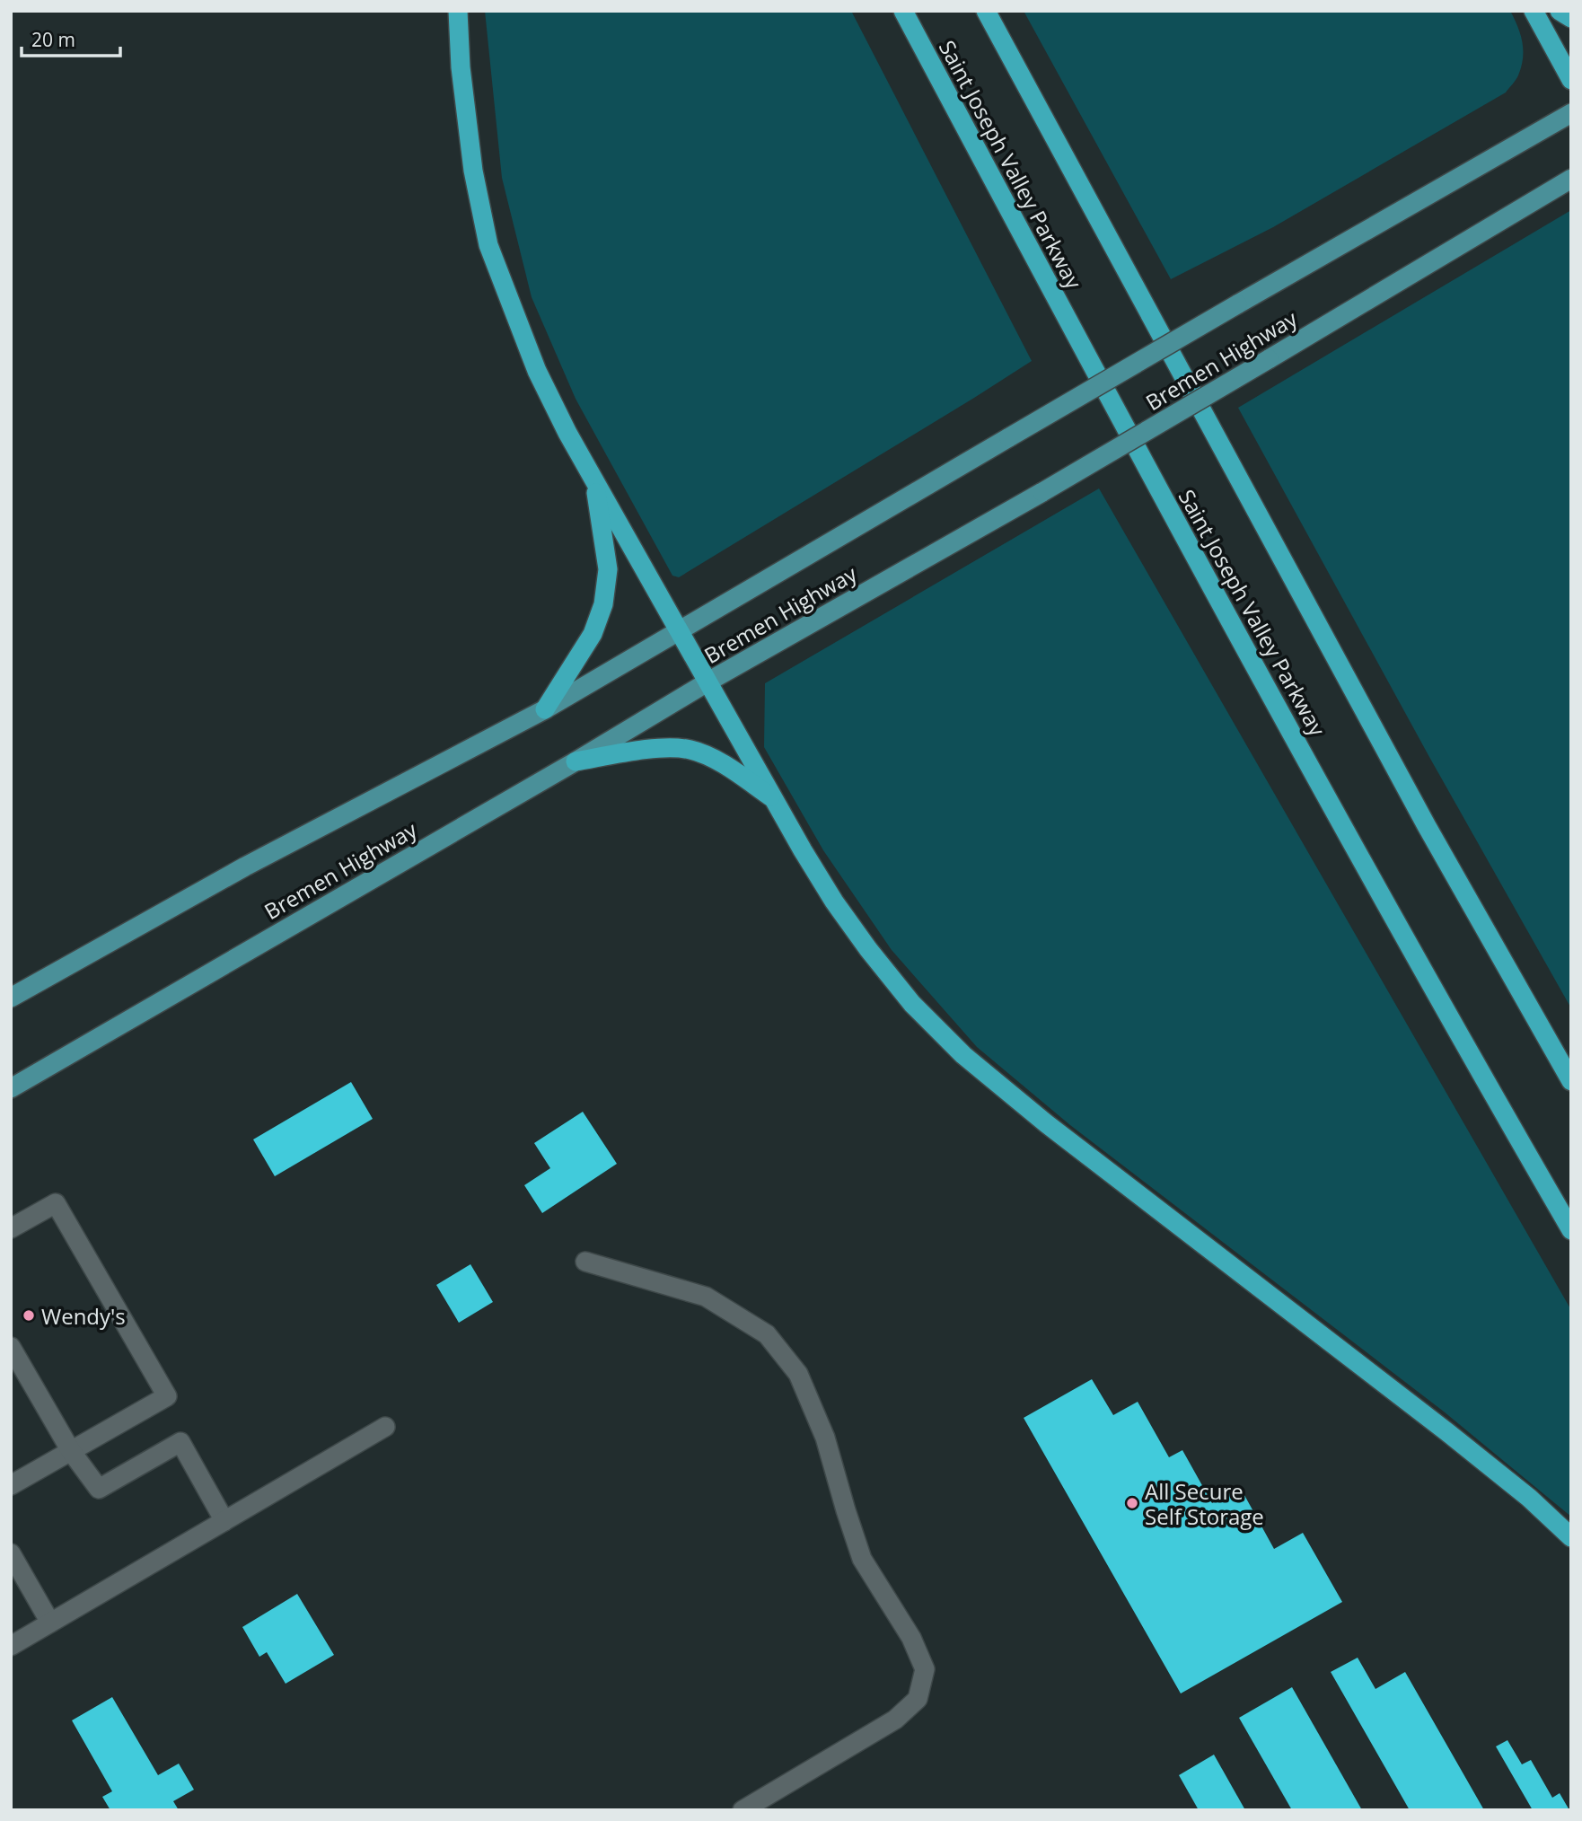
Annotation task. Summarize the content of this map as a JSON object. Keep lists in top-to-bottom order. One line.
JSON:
{"streets":{"highway":["Saint Joseph Valley Parkway"],"main road":["Bremen Highway"]},"places":["Wendy's","All Secure Self Storage"],"scale_bar":"20 m"}
